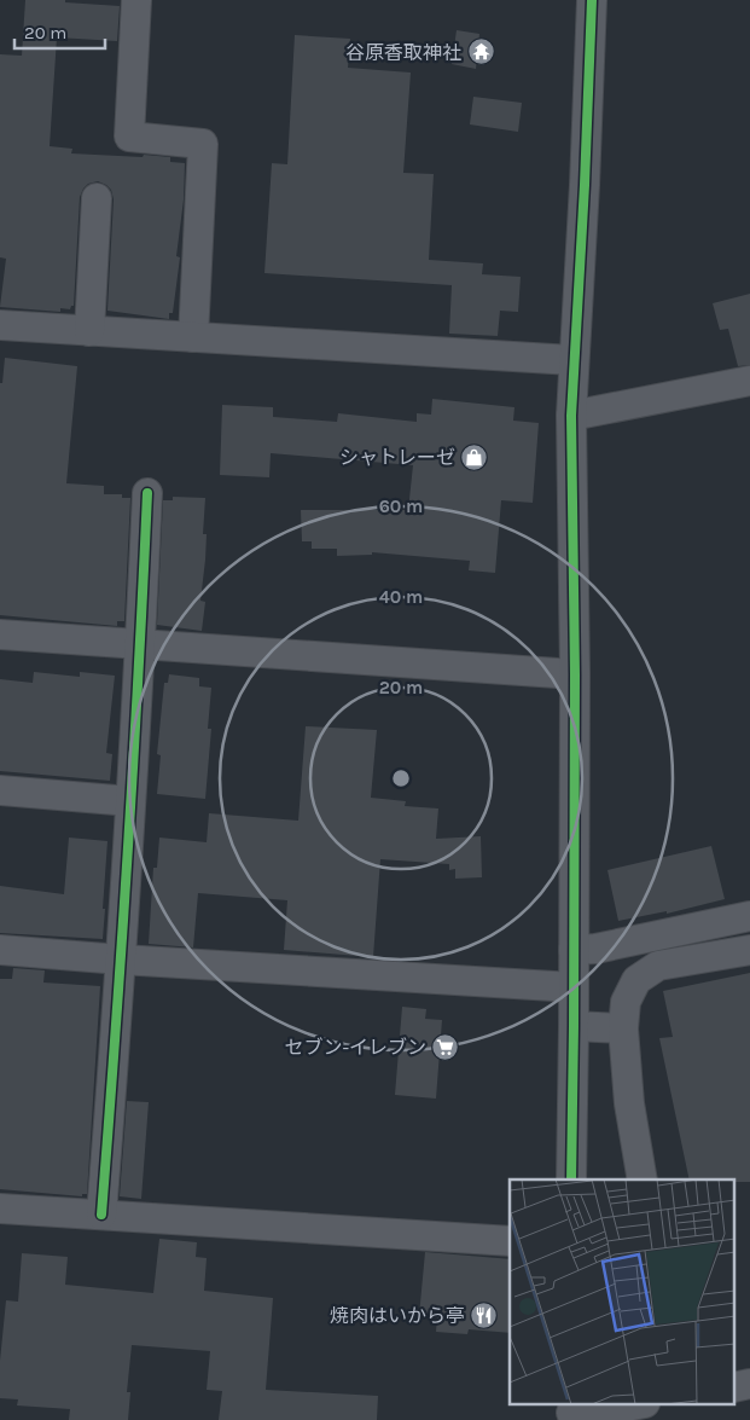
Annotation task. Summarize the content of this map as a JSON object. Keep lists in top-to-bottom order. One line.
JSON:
{"places":{"temple":["谷原香取神社"],"shop":["シャトレーゼ"],"supermarket":["セブン-イレブン"],"restaurant":["焼肉はいから亭"]},"scale_bar":"20 m","rings":["60 m","40 m","20 m"]}
